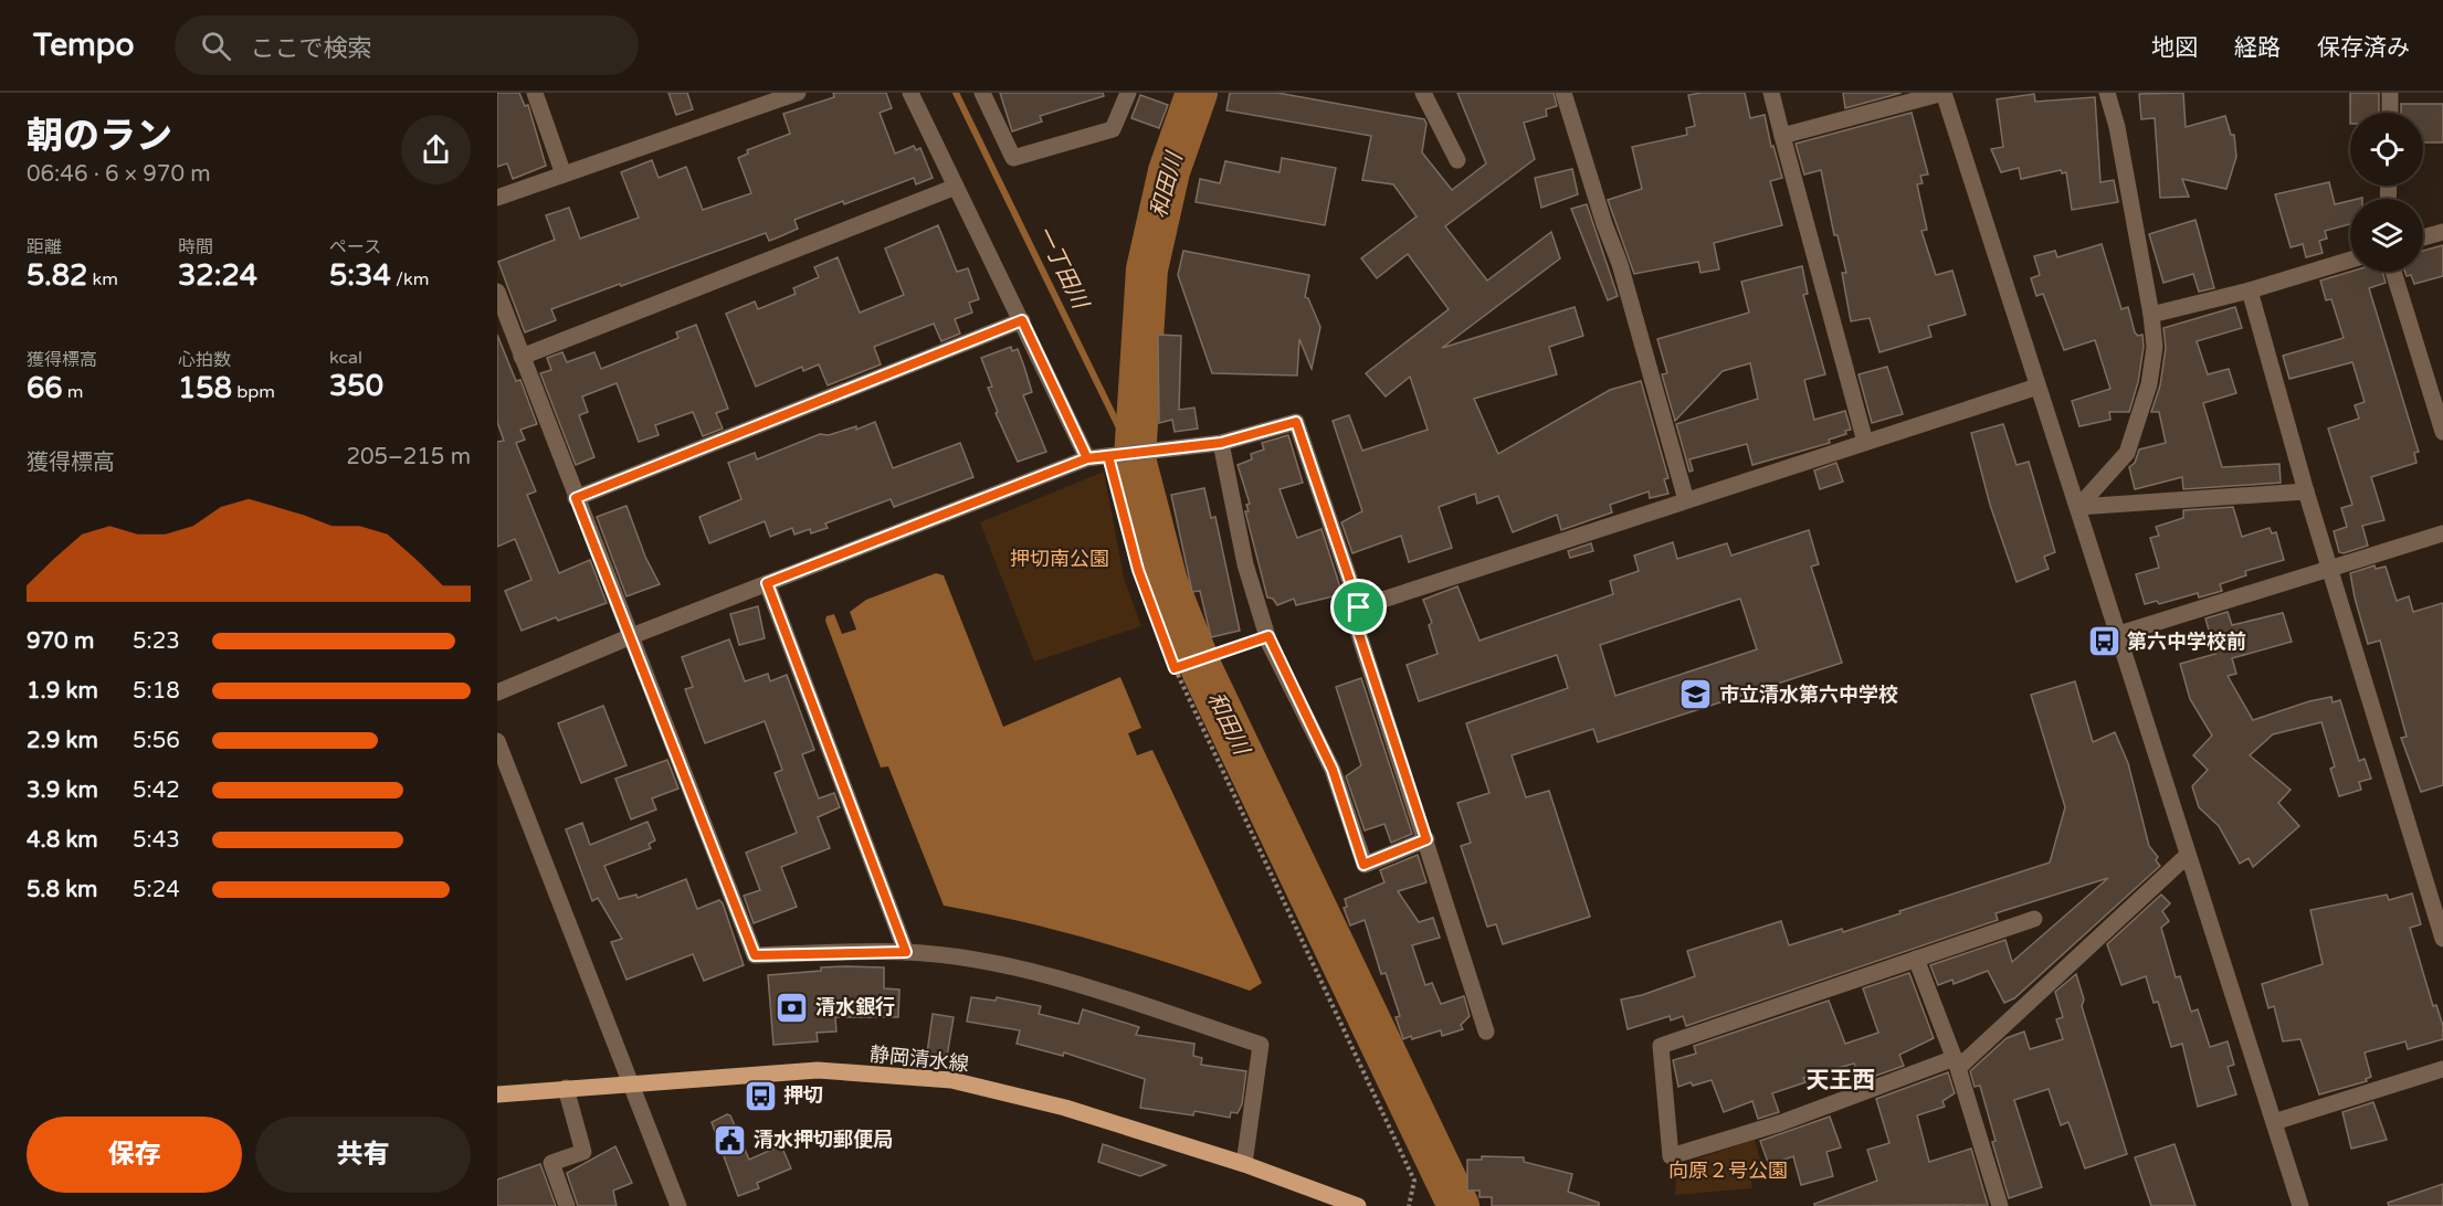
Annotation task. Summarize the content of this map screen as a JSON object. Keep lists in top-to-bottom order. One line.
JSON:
{"streets":{"main road":["静岡清水線"]},"districts":["天王西"],"water":["和田川","一丁田川"],"parks":["押切南公園","向原２号公園"],"places":{"bus stop":["第六中学校前","押切"],"school or university":["市立清水第六中学校"],"bank":["清水銀行"],"public building":["清水押切郵便局"]},"page":{"header":"Tempo","search":"ここで検索","nav":["地図","経路","保存済み"],"heading":["朝のラン","06:46 · 6 × 970 m"],"stats":[["距離","5.82 km"],["時間","32:24"],["ペース","5:34 /km"],["獲得標高","66 m"],["心拍数","158 bpm"],["kcal","350"]],"chart":["獲得標高","205–215 m"],"list":[{"name":"970 m","note":"5:23"},{"name":"1.9 km","note":"5:18"},{"name":"2.9 km","note":"5:56"},{"name":"3.9 km","note":"5:42"},{"name":"4.8 km","note":"5:43"},{"name":"5.8 km","note":"5:24"}],"buttons":["保存","共有"]}}
